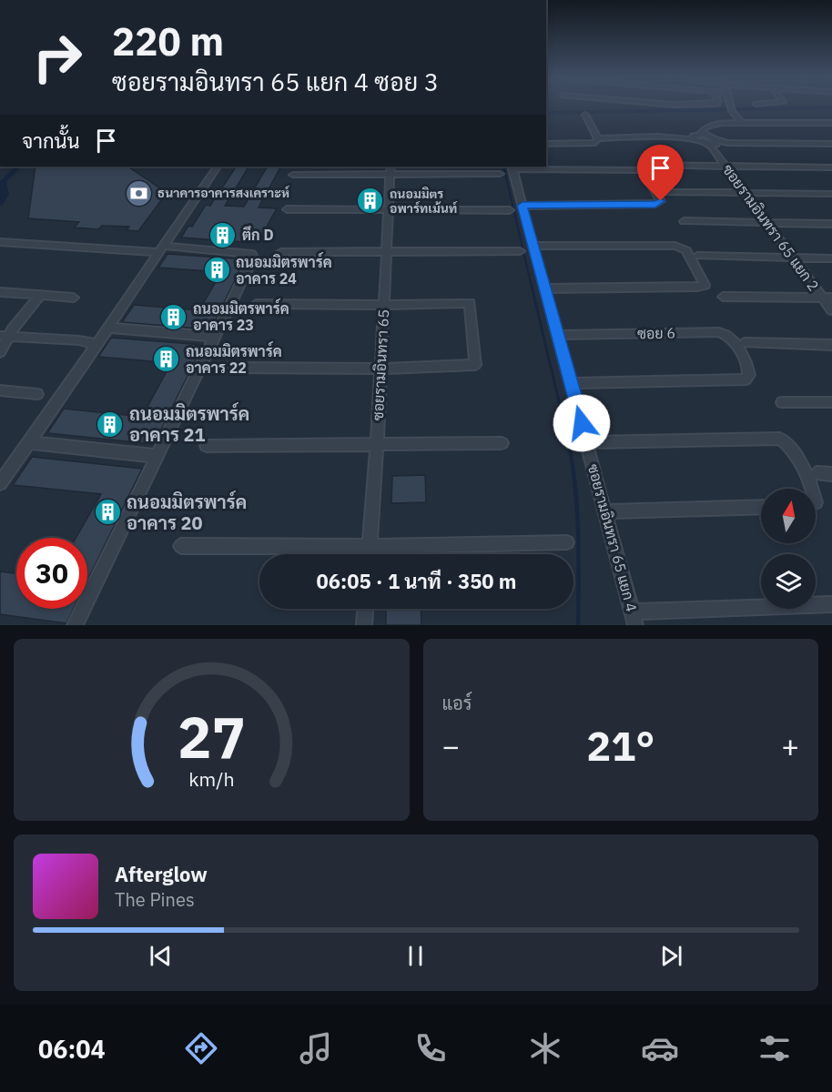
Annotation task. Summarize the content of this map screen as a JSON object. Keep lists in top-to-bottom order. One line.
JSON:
{"streets":{"street":["ซอยรามอินทรา 65 แยก 2","ซอย 6","ซอยรามอินทรา 65","ซอยรามอินทรา 65 แยก 4"]},"crossings":[["ซอย 6","ซอยรามอินทรา 65 แยก 4"]],"places":{"bank":["ธนาคารอาคารสงเคราะห์"],"building":["ถนอมมิตร อพาร์ทเม้นท์","ตึก D","ถนอมมิตรพาร์ค อาคาร 24","ถนอมมิตรพาร์ค อาคาร 23","ถนอมมิตรพาร์ค อาคาร 22","ถนอมมิตรพาร์ค อาคาร 21","ถนอมมิตรพาร์ค อาคาร 20"]},"north":"top","page":{"turn":["220 m","ซอยรามอินทรา 65 แยก 4 ซอย 3"],"then":"จากนั้น","limit":"30","trip":"06:05 · 1 นาที · 350 m","tile":"แอร์","heat":["−","21°","+"],"song":["Afterglow","The Pines"],"tabs":"06:04","gauge":["27","km/h"]}}
